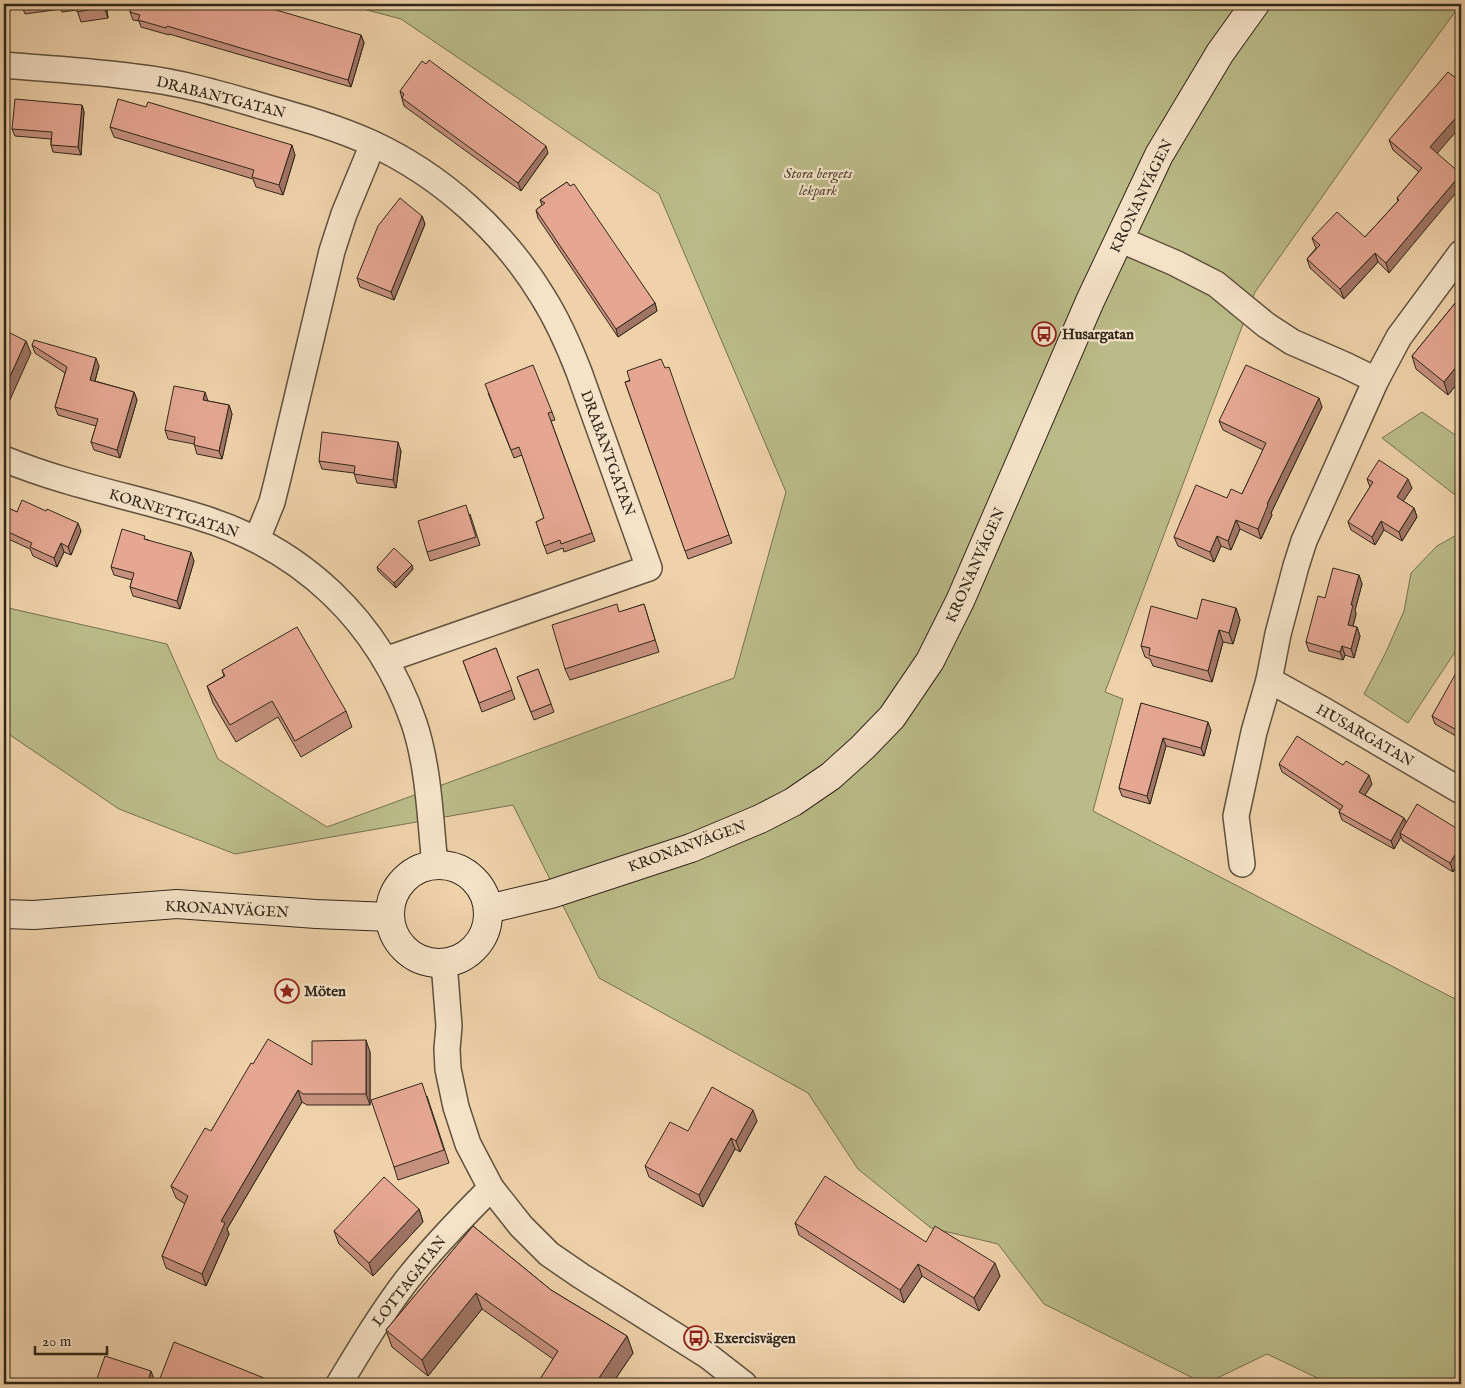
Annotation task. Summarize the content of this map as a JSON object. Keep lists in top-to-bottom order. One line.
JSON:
{"streets":{"street":["DRABANTGATAN","KRONANVÄGEN","KORNETTGATAN","HUSARGATAN","LOTTAGATAN"]},"crossings":[["DRABANTGATAN","KORNETTGATAN"],["KRONANVÄGEN","KORNETTGATAN"]],"parks":["Stora bergets lekpark"],"places":{"bus stop":["Husargatan","Exercisvägen"],"place":["Möten"]},"scale_bar":"20 m"}
